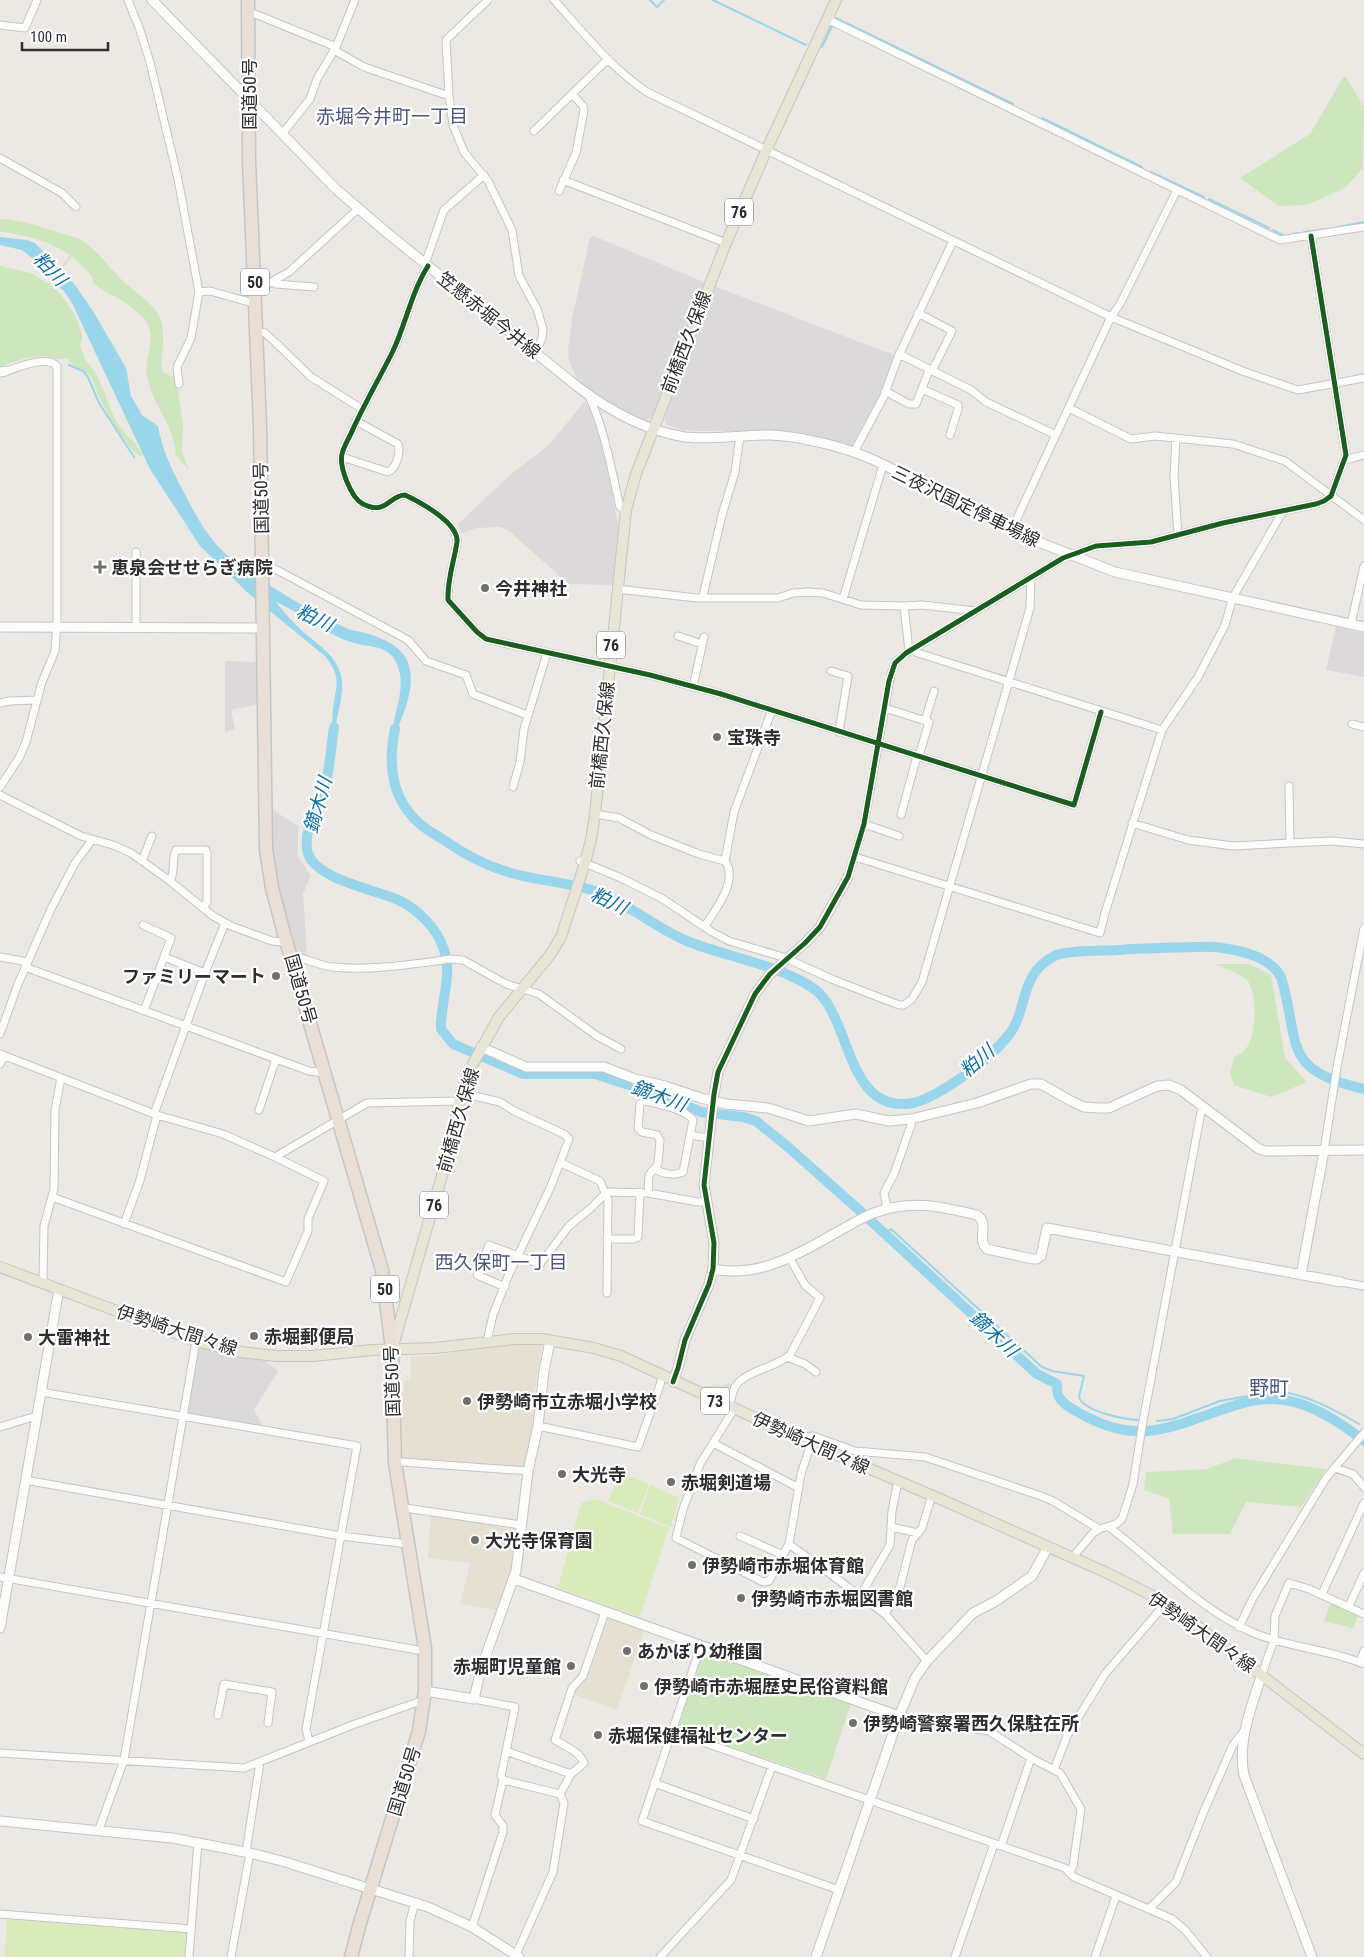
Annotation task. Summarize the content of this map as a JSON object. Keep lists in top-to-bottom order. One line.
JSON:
{"streets":{"highway":["国道50号","50"],"main road":["76","前橋西久保線","伊勢崎大間々線","73"],"street":["笠懸赤堀今井線","三夜沢国定停車場線"]},"crossings":[["国道50号","笠懸赤堀今井線"],["国道50号","前橋西久保線"],["国道50号","伊勢崎大間々線"],["笠懸赤堀今井線","前橋西久保線"],["笠懸赤堀今井線","三夜沢国定停車場線"],["前橋西久保線","三夜沢国定停車場線"],["前橋西久保線","伊勢崎大間々線"]],"districts":["赤堀今井町一丁目","西久保町一丁目","野町"],"water":["粕川","鏑木川"],"places":{"health":["恵泉会せせらぎ病院"],"other":["今井神社","宝珠寺","ファミリーマート","赤堀郵便局","大雷神社","伊勢崎市立赤堀小学校","大光寺","赤堀剣道場","大光寺保育園","伊勢崎市赤堀体育館","伊勢崎市赤堀図書館","あかぼり幼稚園","赤堀町児童館","伊勢崎市赤堀歴史民俗資料館","伊勢崎警察署西久保駐在所","赤堀保健福祉センター"]},"scale_bar":"100 m"}
